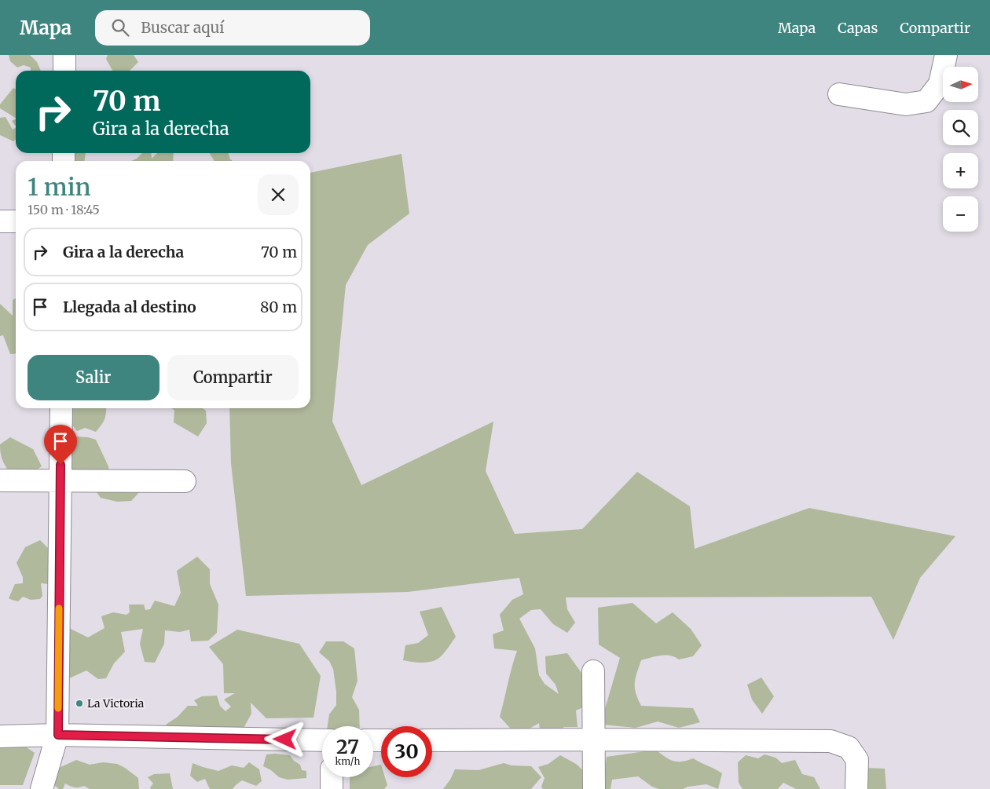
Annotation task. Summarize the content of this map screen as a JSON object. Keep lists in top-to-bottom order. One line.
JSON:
{"places":["La Victoria"],"north":"right","page":{"header":"Mapa","search":"Buscar aquí","nav":["Mapa","Capas","Compartir"],"map_buttons":["+","−"],"turn":["70 m","Gira a la derecha"],"heading":["1 min","150 m · 18:45"],"list":[{"name":"Gira a la derecha","value":"70 m"},{"name":"Llegada al destino","value":"80 m"}],"buttons":["Salir","Compartir"],"speed":"27 km/h","limit":"30"}}
